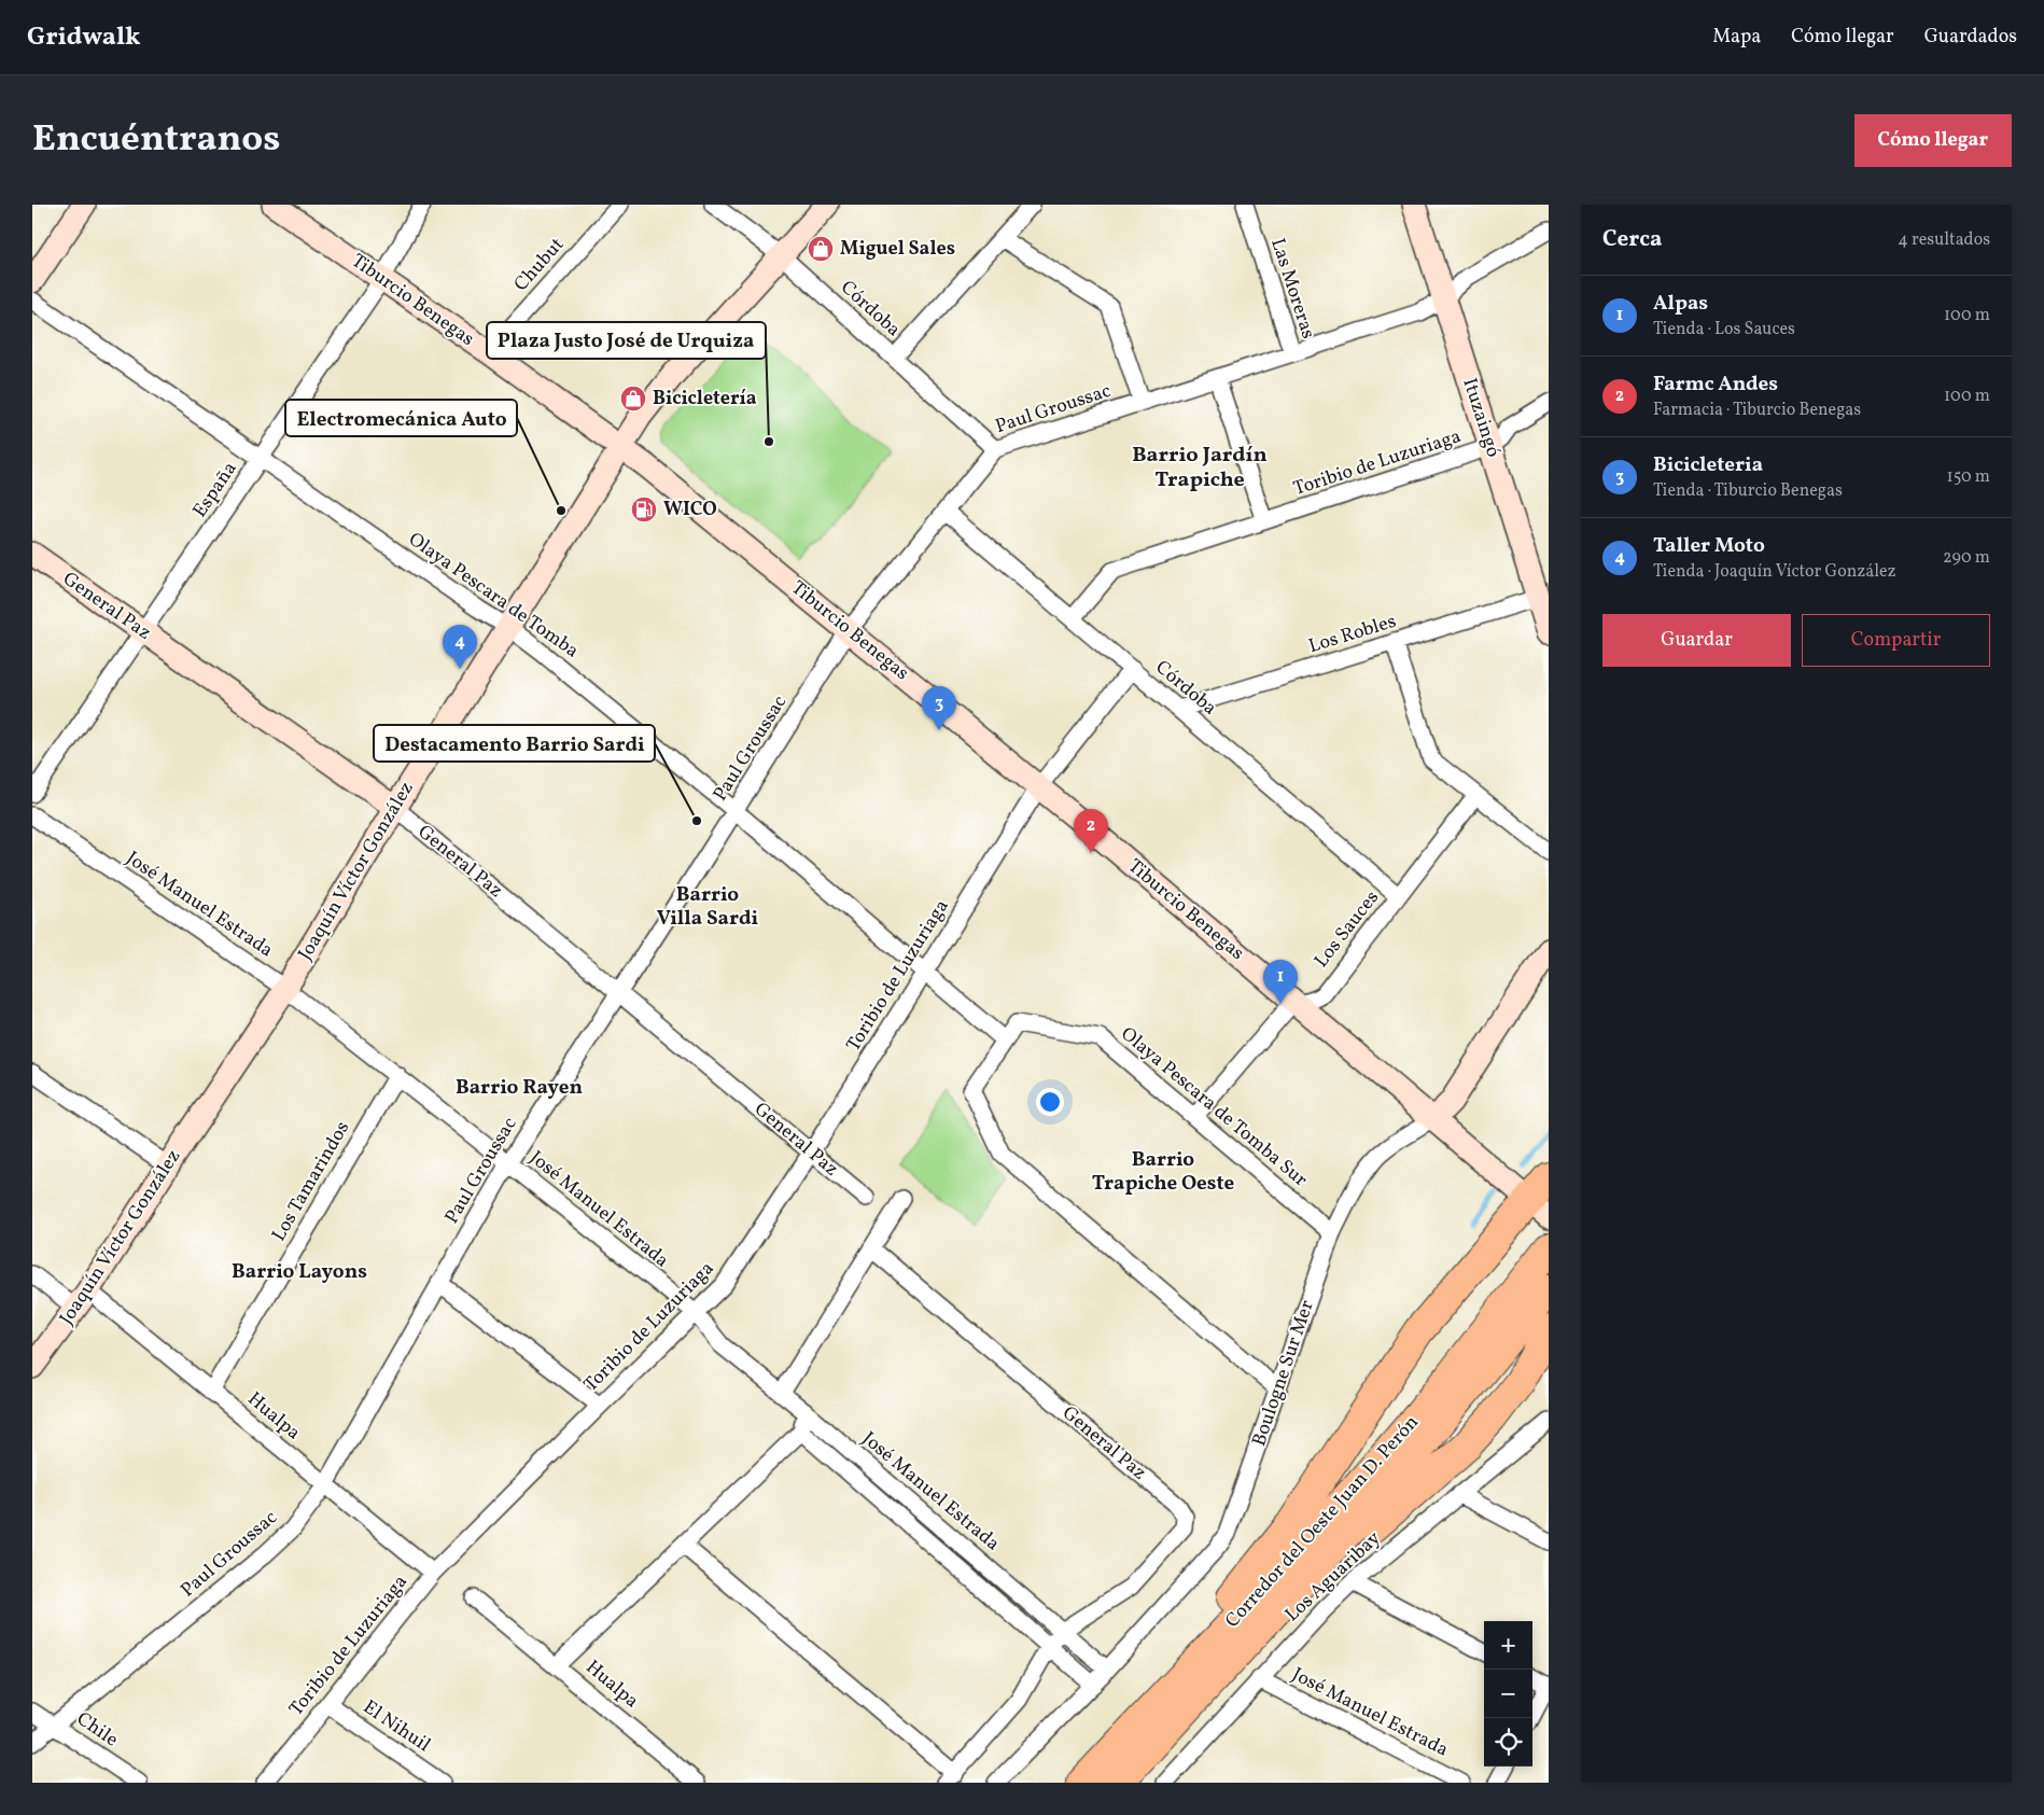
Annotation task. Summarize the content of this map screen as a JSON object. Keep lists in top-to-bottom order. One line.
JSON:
{"streets":{"highway":["Corredor del Oeste Juan D. Perón"],"main road":["Tiburcio Benegas","Ituzaingó","General Paz","Joaquín Víctor González","Boulogne Sur Mer"],"street":["Chubut","Las Moreras","Córdoba","Paul Groussac","Toribio de Luzuriaga","España","Olaya Pescara de Tomba","Los Robles","José Manuel Estrada","Los Sauces","Olaya Pescara de Tomba Sur","Los Tamarindos","Hualpa","Los Aguaribay","El Nihuil","Chile"]},"crossings":[["Chubut","Tiburcio Benegas"],["Las Moreras","Paul Groussac"],["Tiburcio Benegas","Paul Groussac"],["Tiburcio Benegas","Toribio de Luzuriaga"],["Tiburcio Benegas","España"],["Tiburcio Benegas","Joaquín Víctor González"],["Tiburcio Benegas","Los Sauces"],["Tiburcio Benegas","Boulogne Sur Mer"],["Córdoba","Paul Groussac"],["Córdoba","Toribio de Luzuriaga"],["Córdoba","Los Robles"],["Córdoba","Joaquín Víctor González"],["Córdoba","Los Sauces"],["Paul Groussac","Ituzaingó"],["Paul Groussac","Olaya Pescara de Tomba"],["Paul Groussac","General Paz"],["Paul Groussac","José Manuel Estrada"],["Paul Groussac","Hualpa"],["Paul Groussac","Chile"],["Ituzaingó","Toribio de Luzuriaga"],["Ituzaingó","Los Robles"],["Toribio de Luzuriaga","Olaya Pescara de Tomba"],["Toribio de Luzuriaga","General Paz"],["Toribio de Luzuriaga","José Manuel Estrada"],["Toribio de Luzuriaga","Hualpa"],["Toribio de Luzuriaga","El Nihuil"],["España","Olaya Pescara de Tomba"],["España","General Paz"],["Olaya Pescara de Tomba","Joaquín Víctor González"],["Olaya Pescara de Tomba","Olaya Pescara de Tomba Sur"],["General Paz","Joaquín Víctor González"],["General Paz","José Manuel Estrada"],["Joaquín Víctor González","José Manuel Estrada"],["Joaquín Víctor González","Hualpa"],["José Manuel Estrada","Los Tamarindos"],["José Manuel Estrada","Boulogne Sur Mer"],["José Manuel Estrada","Los Aguaribay"],["Los Sauces","Olaya Pescara de Tomba Sur"],["Olaya Pescara de Tomba Sur","Boulogne Sur Mer"],["Los Tamarindos","Hualpa"]],"districts":["Barrio Jardín Trapiche","Barrio Villa Sardi","Barrio Rayen","Barrio Trapiche Oeste","Barrio Layons"],"places":{"shop":["Miguel Sales","Bicicletería"],"other":["Plaza Justo José de Urquiza","Electromecánica Auto","Destacamento Barrio Sardi"],"fuel station":["WICO"]},"page":{"header":"Gridwalk","nav":["Mapa","Cómo llegar","Guardados"],"title":"Encuéntranos","buttons":["Cómo llegar",["Guardar","Compartir"]],"heading":["Cerca","4 resultados"],"list":[{"mark":"1","name":"Alpas","note":"Tienda · Los Sauces","value":"100 m"},{"mark":"2","name":"Farmc Andes","note":"Farmacia · Tiburcio Benegas","value":"100 m"},{"mark":"3","name":"Bicicleteria","note":"Tienda · Tiburcio Benegas","value":"150 m"},{"mark":"4","name":"Taller Moto","note":"Tienda · Joaquín Víctor González","value":"290 m"}],"pins":["4","3","2","1"],"map_buttons":["+","−"]}}
